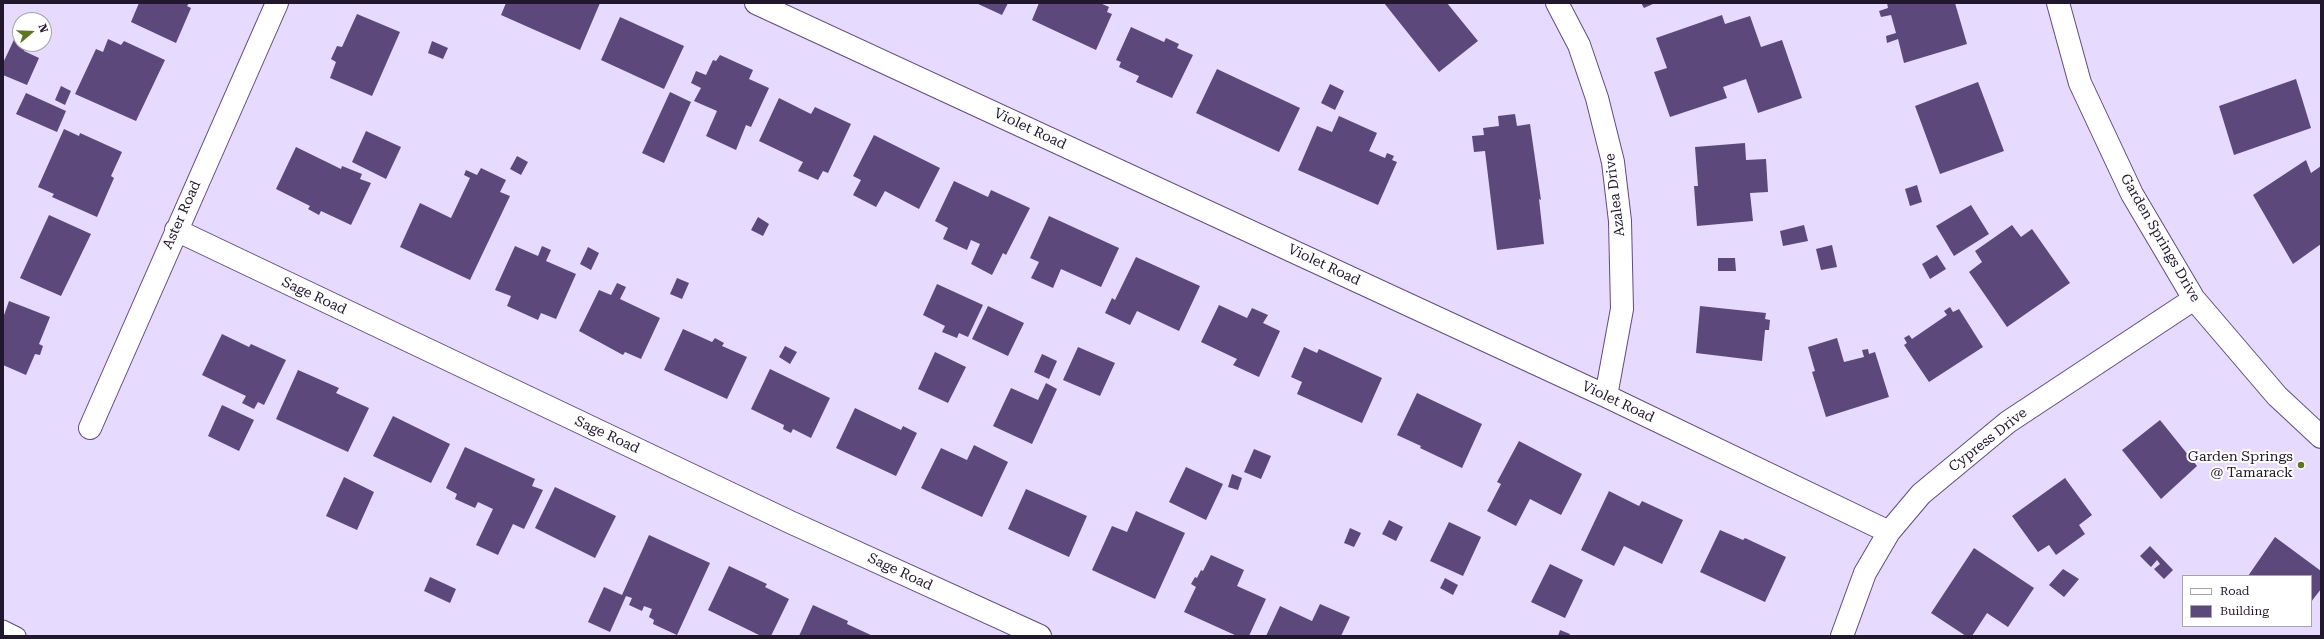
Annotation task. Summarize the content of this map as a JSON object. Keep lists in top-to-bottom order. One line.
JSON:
{"streets":{"street":["Violet Road","Azalea Drive","Aster Road","Garden Springs Drive","Sage Road","Cypress Drive"]},"crossings":[["Violet Road","Azalea Drive"],["Violet Road","Cypress Drive"],["Aster Road","Sage Road"],["Garden Springs Drive","Cypress Drive"]],"places":["Garden Springs @ Tamarack"],"legend":["Road","Building"],"north":"right"}
